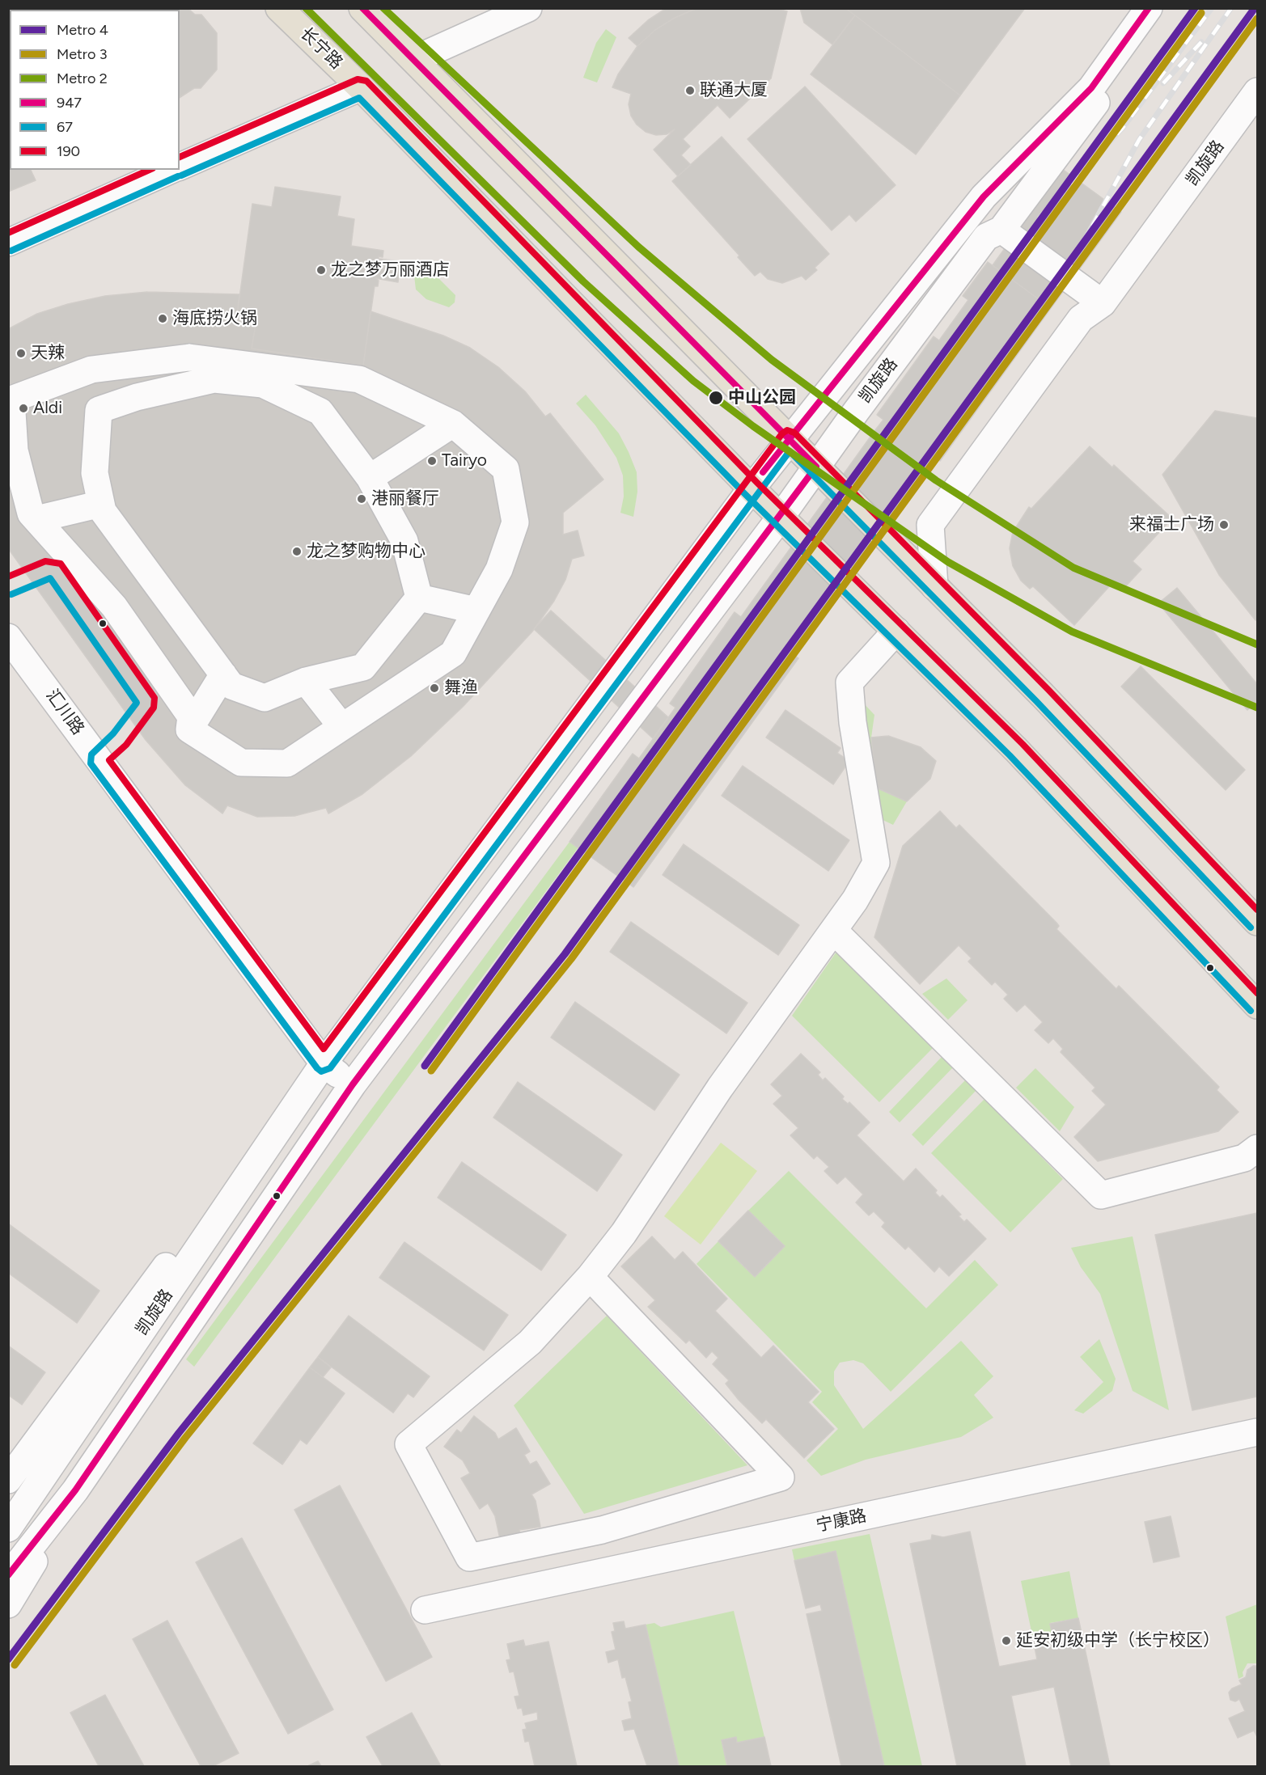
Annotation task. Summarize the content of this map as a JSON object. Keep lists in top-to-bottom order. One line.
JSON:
{"streets":{"main road":["长宁路"],"street":["凯旋路","汇川路","宁康路"]},"crossings":[["长宁路","凯旋路"],["凯旋路","汇川路"]],"places":["联通大厦","龙之梦万丽酒店","海底捞火锅","天辣","中山公园","Aldi","Tairyo","港丽餐厅","来福士广场","龙之梦购物中心","舞渔","延安初级中学（长宁校区）"],"lines":["metro line 4","metro line 2","transit line 947","metro line 3","transit line 190","transit line 67"],"legend":["Metro 4","Metro 3","Metro 2","947","67","190"]}
